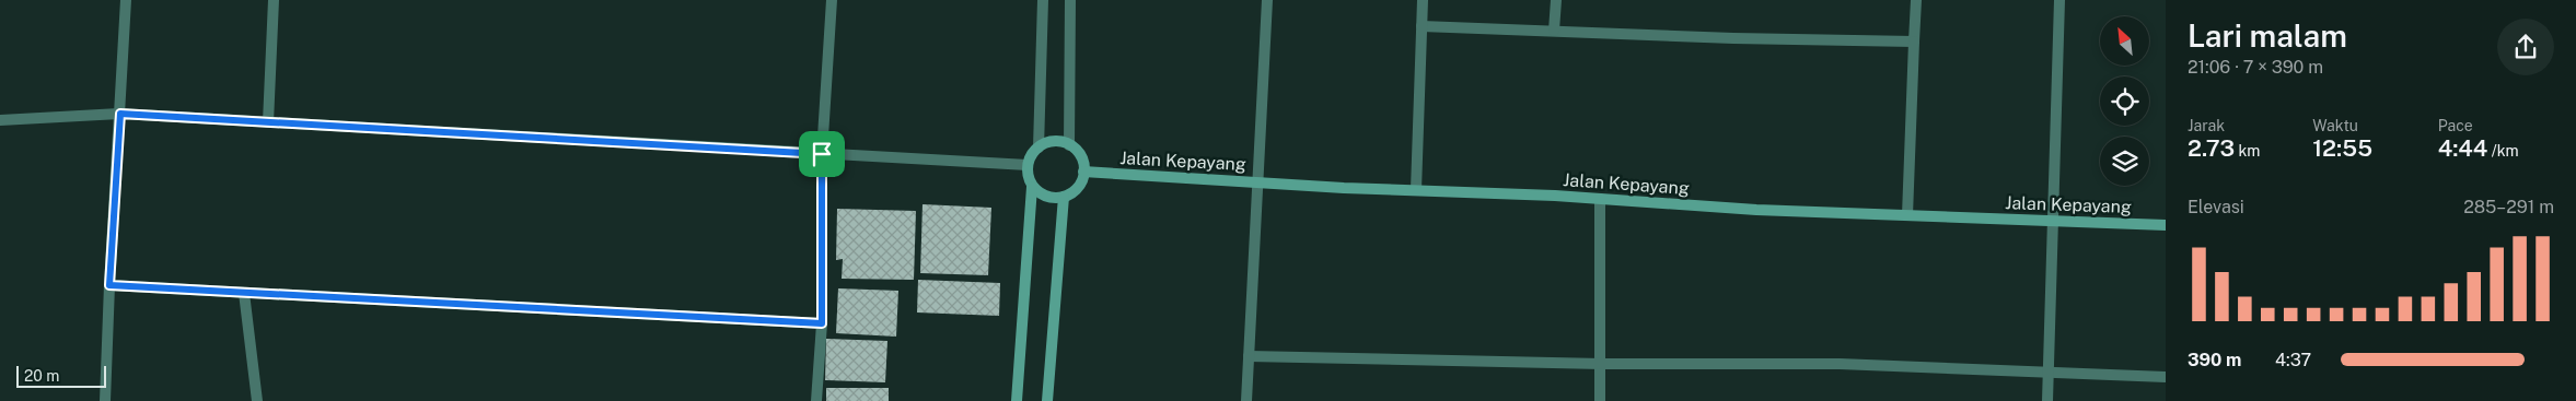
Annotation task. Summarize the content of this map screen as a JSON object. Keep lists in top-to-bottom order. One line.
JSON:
{"streets":{"street":["Jalan Kepayang"]},"scale_bar":"20 m","north":"top left","page":{"heading":["Lari malam","21:06 · 7 × 390 m"],"stats":[["Jarak","2.73 km"],["Waktu","12:55"],["Pace","4:44 /km"]],"chart":["Elevasi","285–291 m"],"list":[{"name":"390 m","note":"4:37"}],"scale":"20 m"}}
